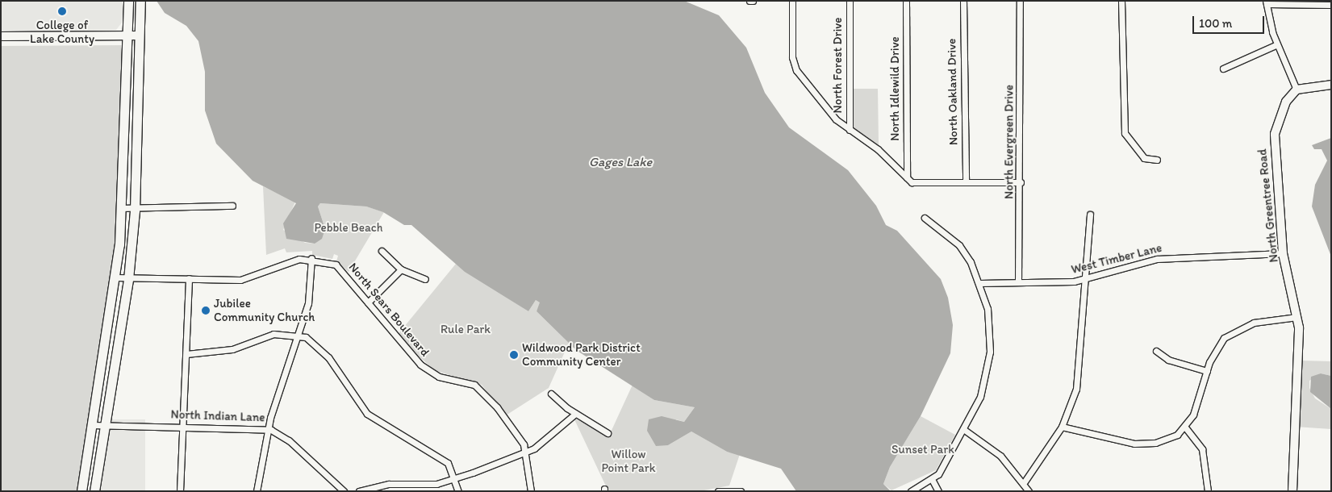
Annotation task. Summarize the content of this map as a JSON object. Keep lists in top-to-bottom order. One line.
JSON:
{"streets":{"street":["North Forest Drive","North Idlewild Drive","North Oakland Drive","North Evergreen Drive","North Greentree Road","West Timber Lane","North Sears Boulevard","North Indian Lane"]},"crossings":[["North Evergreen Drive","West Timber Lane"],["North Greentree Road","West Timber Lane"]],"water":["Gages Lake"],"parks":["Pebble Beach","Rule Park","Sunset Park","Willow Point Park"],"places":["College of Lake County","Jubilee Community Church","Wildwood Park District Community Center"],"scale_bar":"100 m"}
